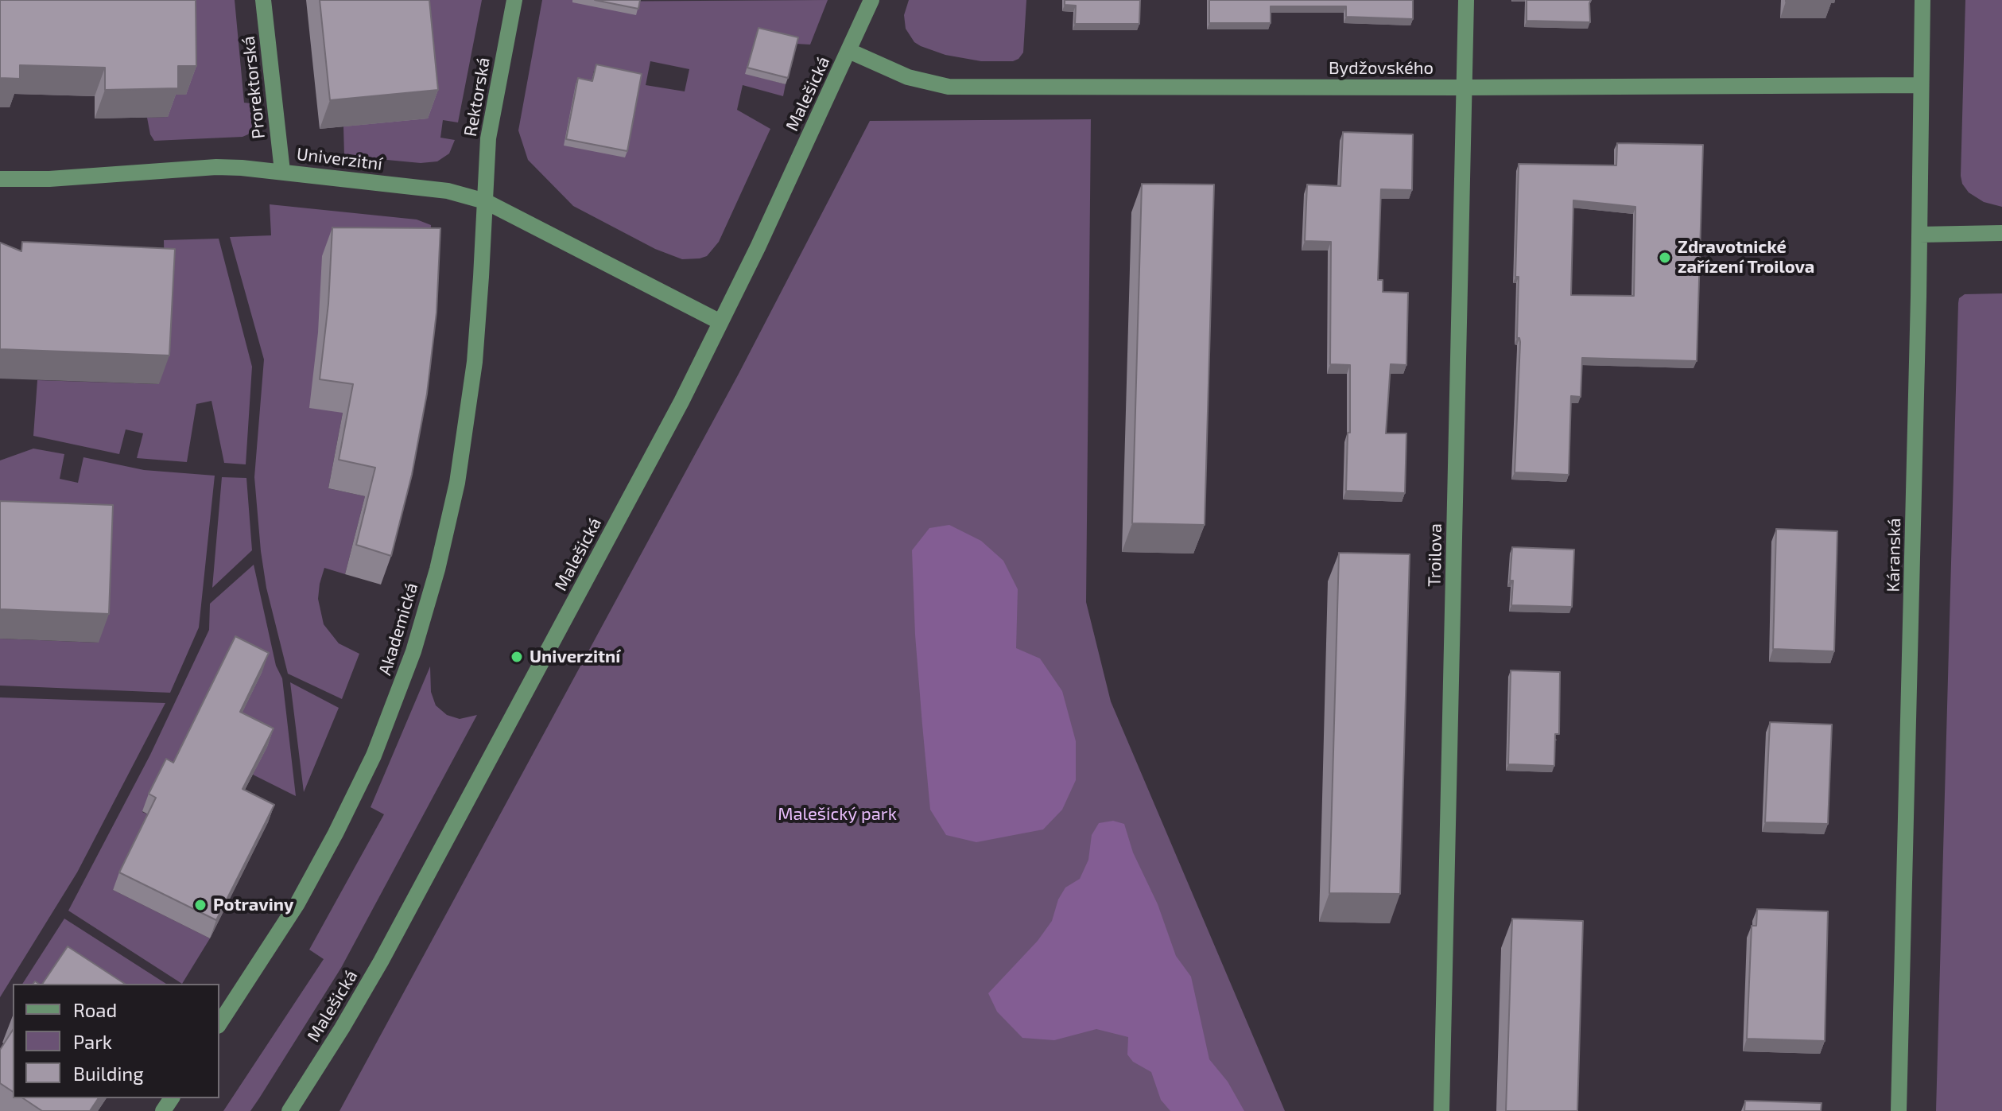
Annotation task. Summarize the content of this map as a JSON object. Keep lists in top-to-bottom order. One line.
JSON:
{"streets":{"street":["Bydžovského","Prorektorská","Malešická","Rektorská","Univerzitní","Troilova","Káranská","Akademická"]},"crossings":[["Bydžovského","Malešická"],["Bydžovského","Troilova"],["Bydžovského","Káranská"],["Prorektorská","Univerzitní"],["Malešická","Univerzitní"],["Rektorská","Univerzitní"],["Rektorská","Akademická"],["Univerzitní","Akademická"]],"parks":["Malešický park"],"places":["Zdravotnické zařízení Troilova","Univerzitní","Potraviny"],"legend":["Road","Park","Building"]}
